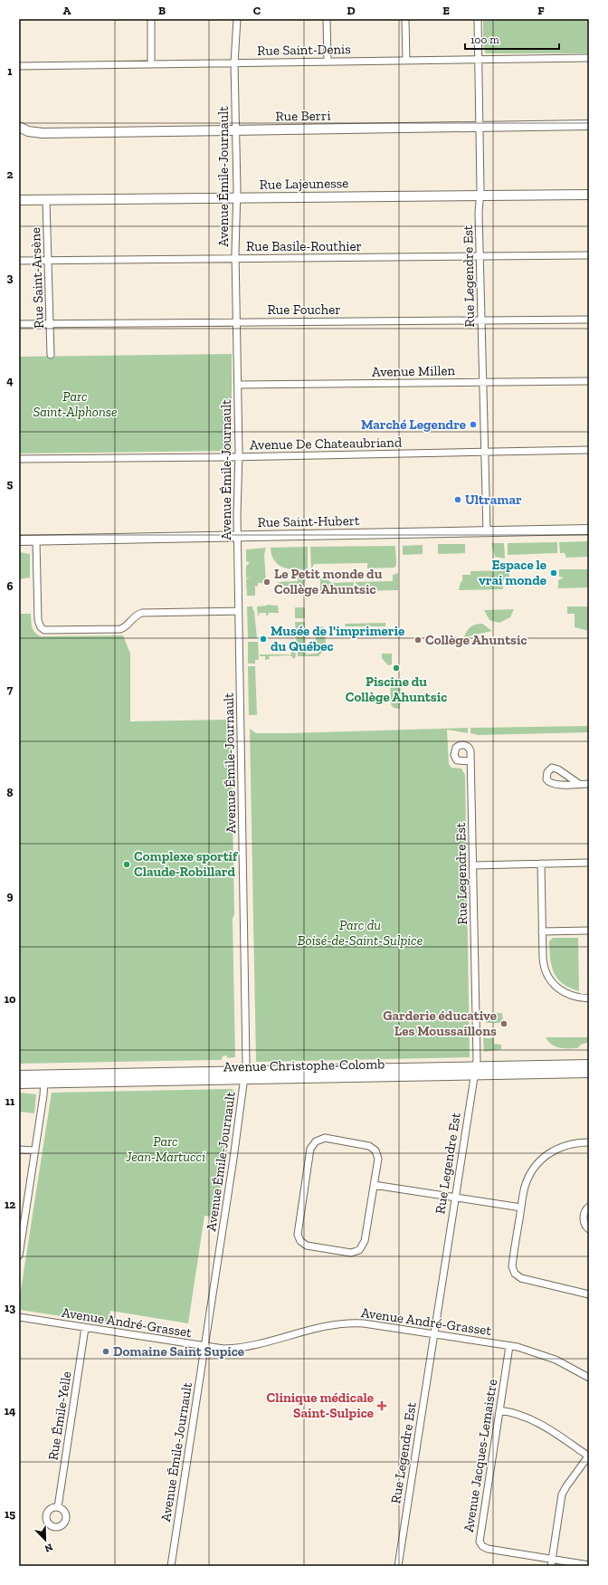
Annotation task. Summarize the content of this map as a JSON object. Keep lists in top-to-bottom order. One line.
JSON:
{"streets":{"main road":["Rue Berri","Rue Lajeunesse","Rue Saint-Hubert","Avenue Christophe-Colomb"],"street":["Rue Saint-Denis","Avenue Émile-Journault","Rue Basile-Routhier","Rue Legendre Est","Rue Saint-Arsène","Rue Foucher","Avenue Millen","Avenue De Chateaubriand","Avenue André-Grasset","Rue Émile-Yelle","Avenue Jacques-Lemaistre"]},"crossings":[["Rue Saint-Denis","Avenue Émile-Journault"],["Rue Saint-Denis","Rue Legendre Est"],["Rue Berri","Avenue Émile-Journault"],["Rue Berri","Rue Legendre Est"],["Avenue Émile-Journault","Rue Lajeunesse"],["Avenue Émile-Journault","Rue Basile-Routhier"],["Avenue Émile-Journault","Rue Foucher"],["Avenue Émile-Journault","Avenue Millen"],["Avenue Émile-Journault","Avenue De Chateaubriand"],["Avenue Émile-Journault","Rue Saint-Hubert"],["Avenue Émile-Journault","Avenue Christophe-Colomb"],["Avenue Émile-Journault","Avenue André-Grasset"],["Rue Lajeunesse","Rue Legendre Est"],["Rue Lajeunesse","Rue Saint-Arsène"],["Rue Basile-Routhier","Rue Legendre Est"],["Rue Basile-Routhier","Rue Saint-Arsène"],["Rue Legendre Est","Rue Foucher"],["Rue Legendre Est","Avenue Millen"],["Rue Legendre Est","Avenue De Chateaubriand"],["Rue Legendre Est","Rue Saint-Hubert"],["Rue Legendre Est","Avenue Christophe-Colomb"],["Rue Legendre Est","Avenue André-Grasset"],["Rue Saint-Arsène","Rue Foucher"],["Avenue André-Grasset","Rue Émile-Yelle"],["Avenue André-Grasset","Avenue Jacques-Lemaistre"]],"parks":["Parc Saint-Alphonse","Parc du Boisé-de-Saint-Sulpice","Parc Jean-Martucci"],"places":{"other":["Marché Legendre","Ultramar","Espace le vrai monde","Le Petit monde du Collège Ahuntsic","Musée de l'imprimerie du Québec","Collège Ahuntsic","Piscine du Collège Ahuntsic","Complexe sportif Claude-Robillard","Garderie éducative Les Moussaillons","Domaine Saint Supice"],"health":["Clinique médicale Saint-Sulpice"]},"scale_bar":"100 m","north":"bottom right","grid":{"columns":["A","B","C","D","E","F"],"rows":["1","2","3","4","5","6","7","8","9","10","11","12","13","14","15"]}}
